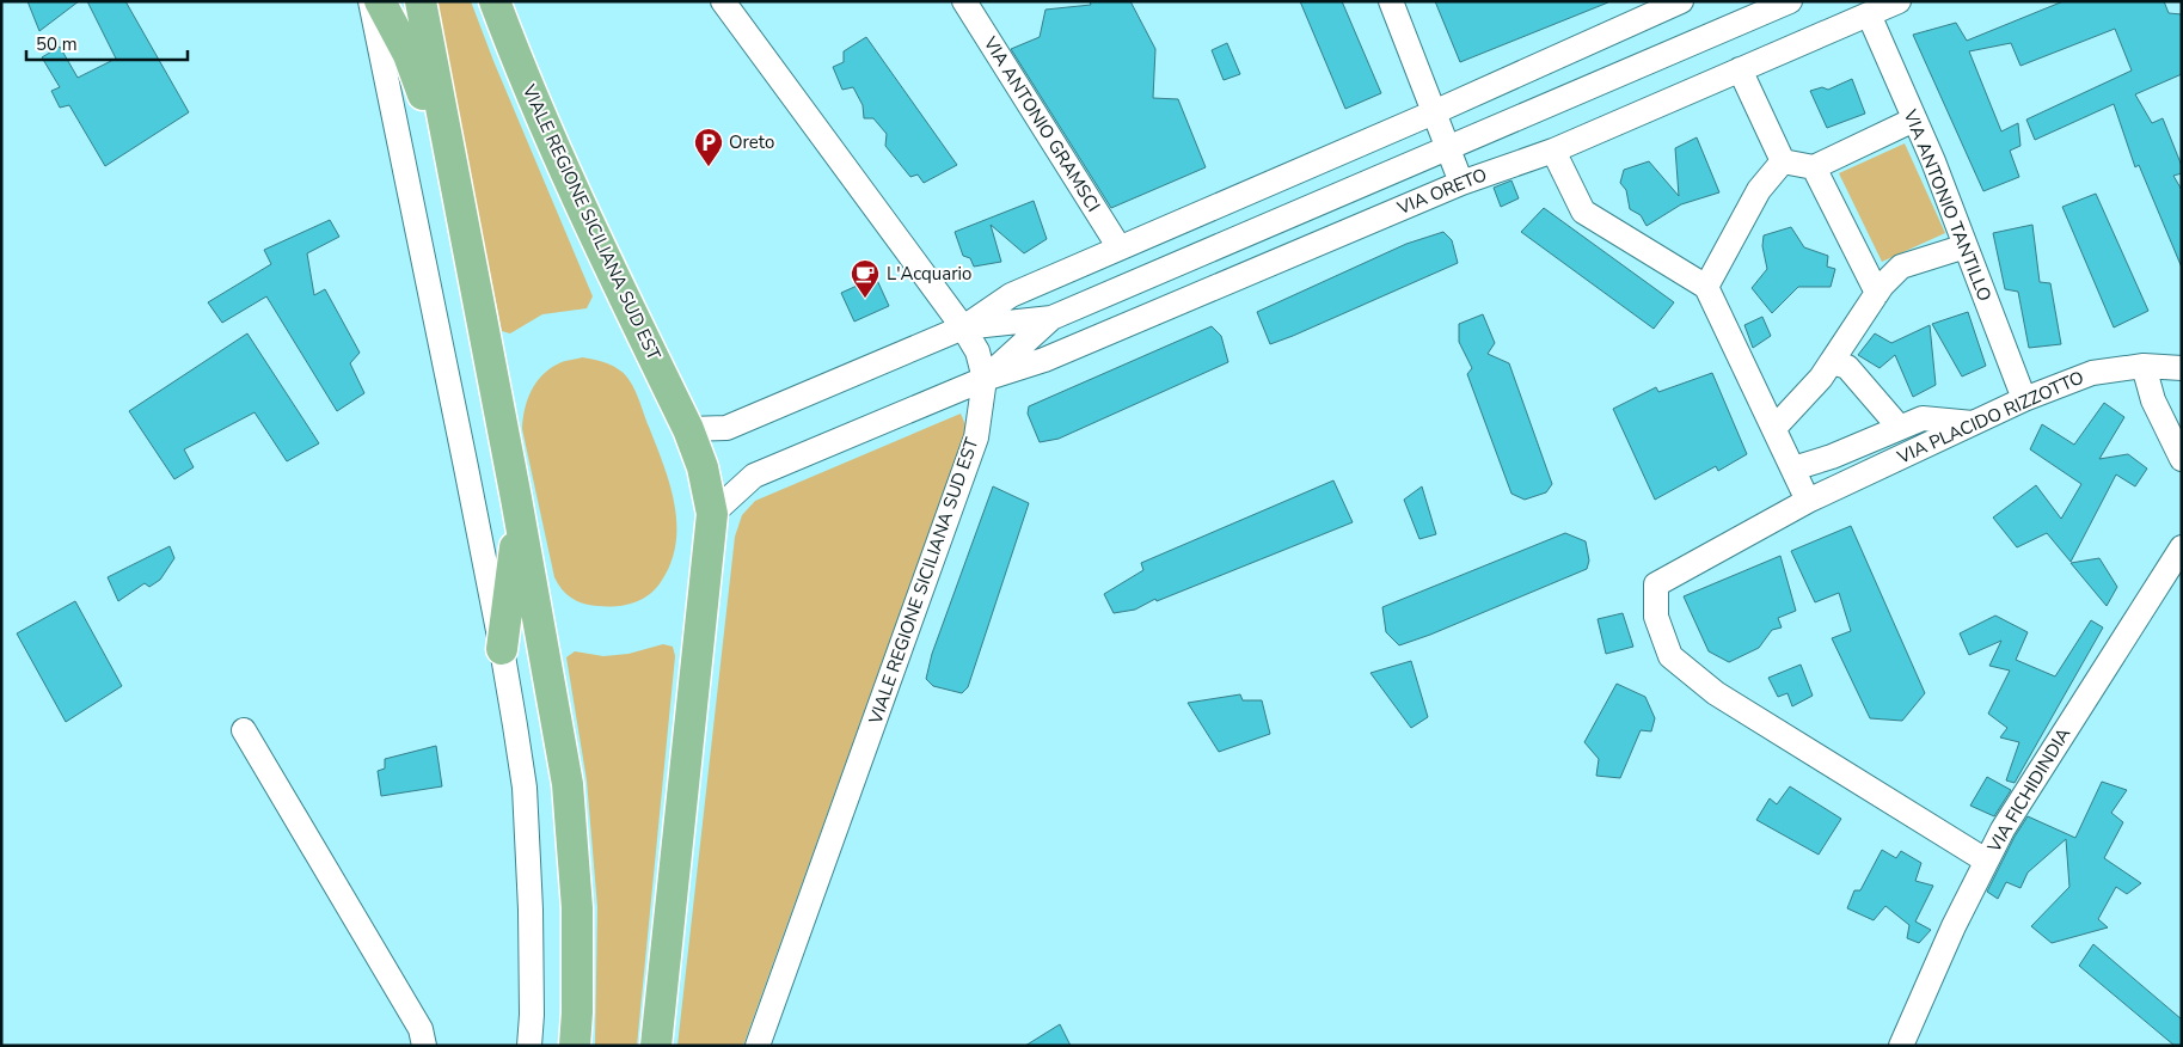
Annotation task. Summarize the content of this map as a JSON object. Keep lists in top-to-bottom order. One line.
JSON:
{"streets":{"main road":["VIALE REGIONE SICILIANA SUD EST"],"street":["VIA ANTONIO GRAMSCI","VIA ORETO","VIA ANTONIO TANTILLO","VIA PLACIDO RIZZOTTO","VIA FICHIDINDIA"]},"crossings":[["VIA ORETO","VIA ANTONIO TANTILLO"],["VIA ORETO","VIALE REGIONE SICILIANA SUD EST"],["VIA ANTONIO TANTILLO","VIA PLACIDO RIZZOTTO"],["VIA PLACIDO RIZZOTTO","VIA FICHIDINDIA"]],"places":{"parking":["Oreto"],"cafe":["L'Acquario"]},"scale_bar":"50 m"}
